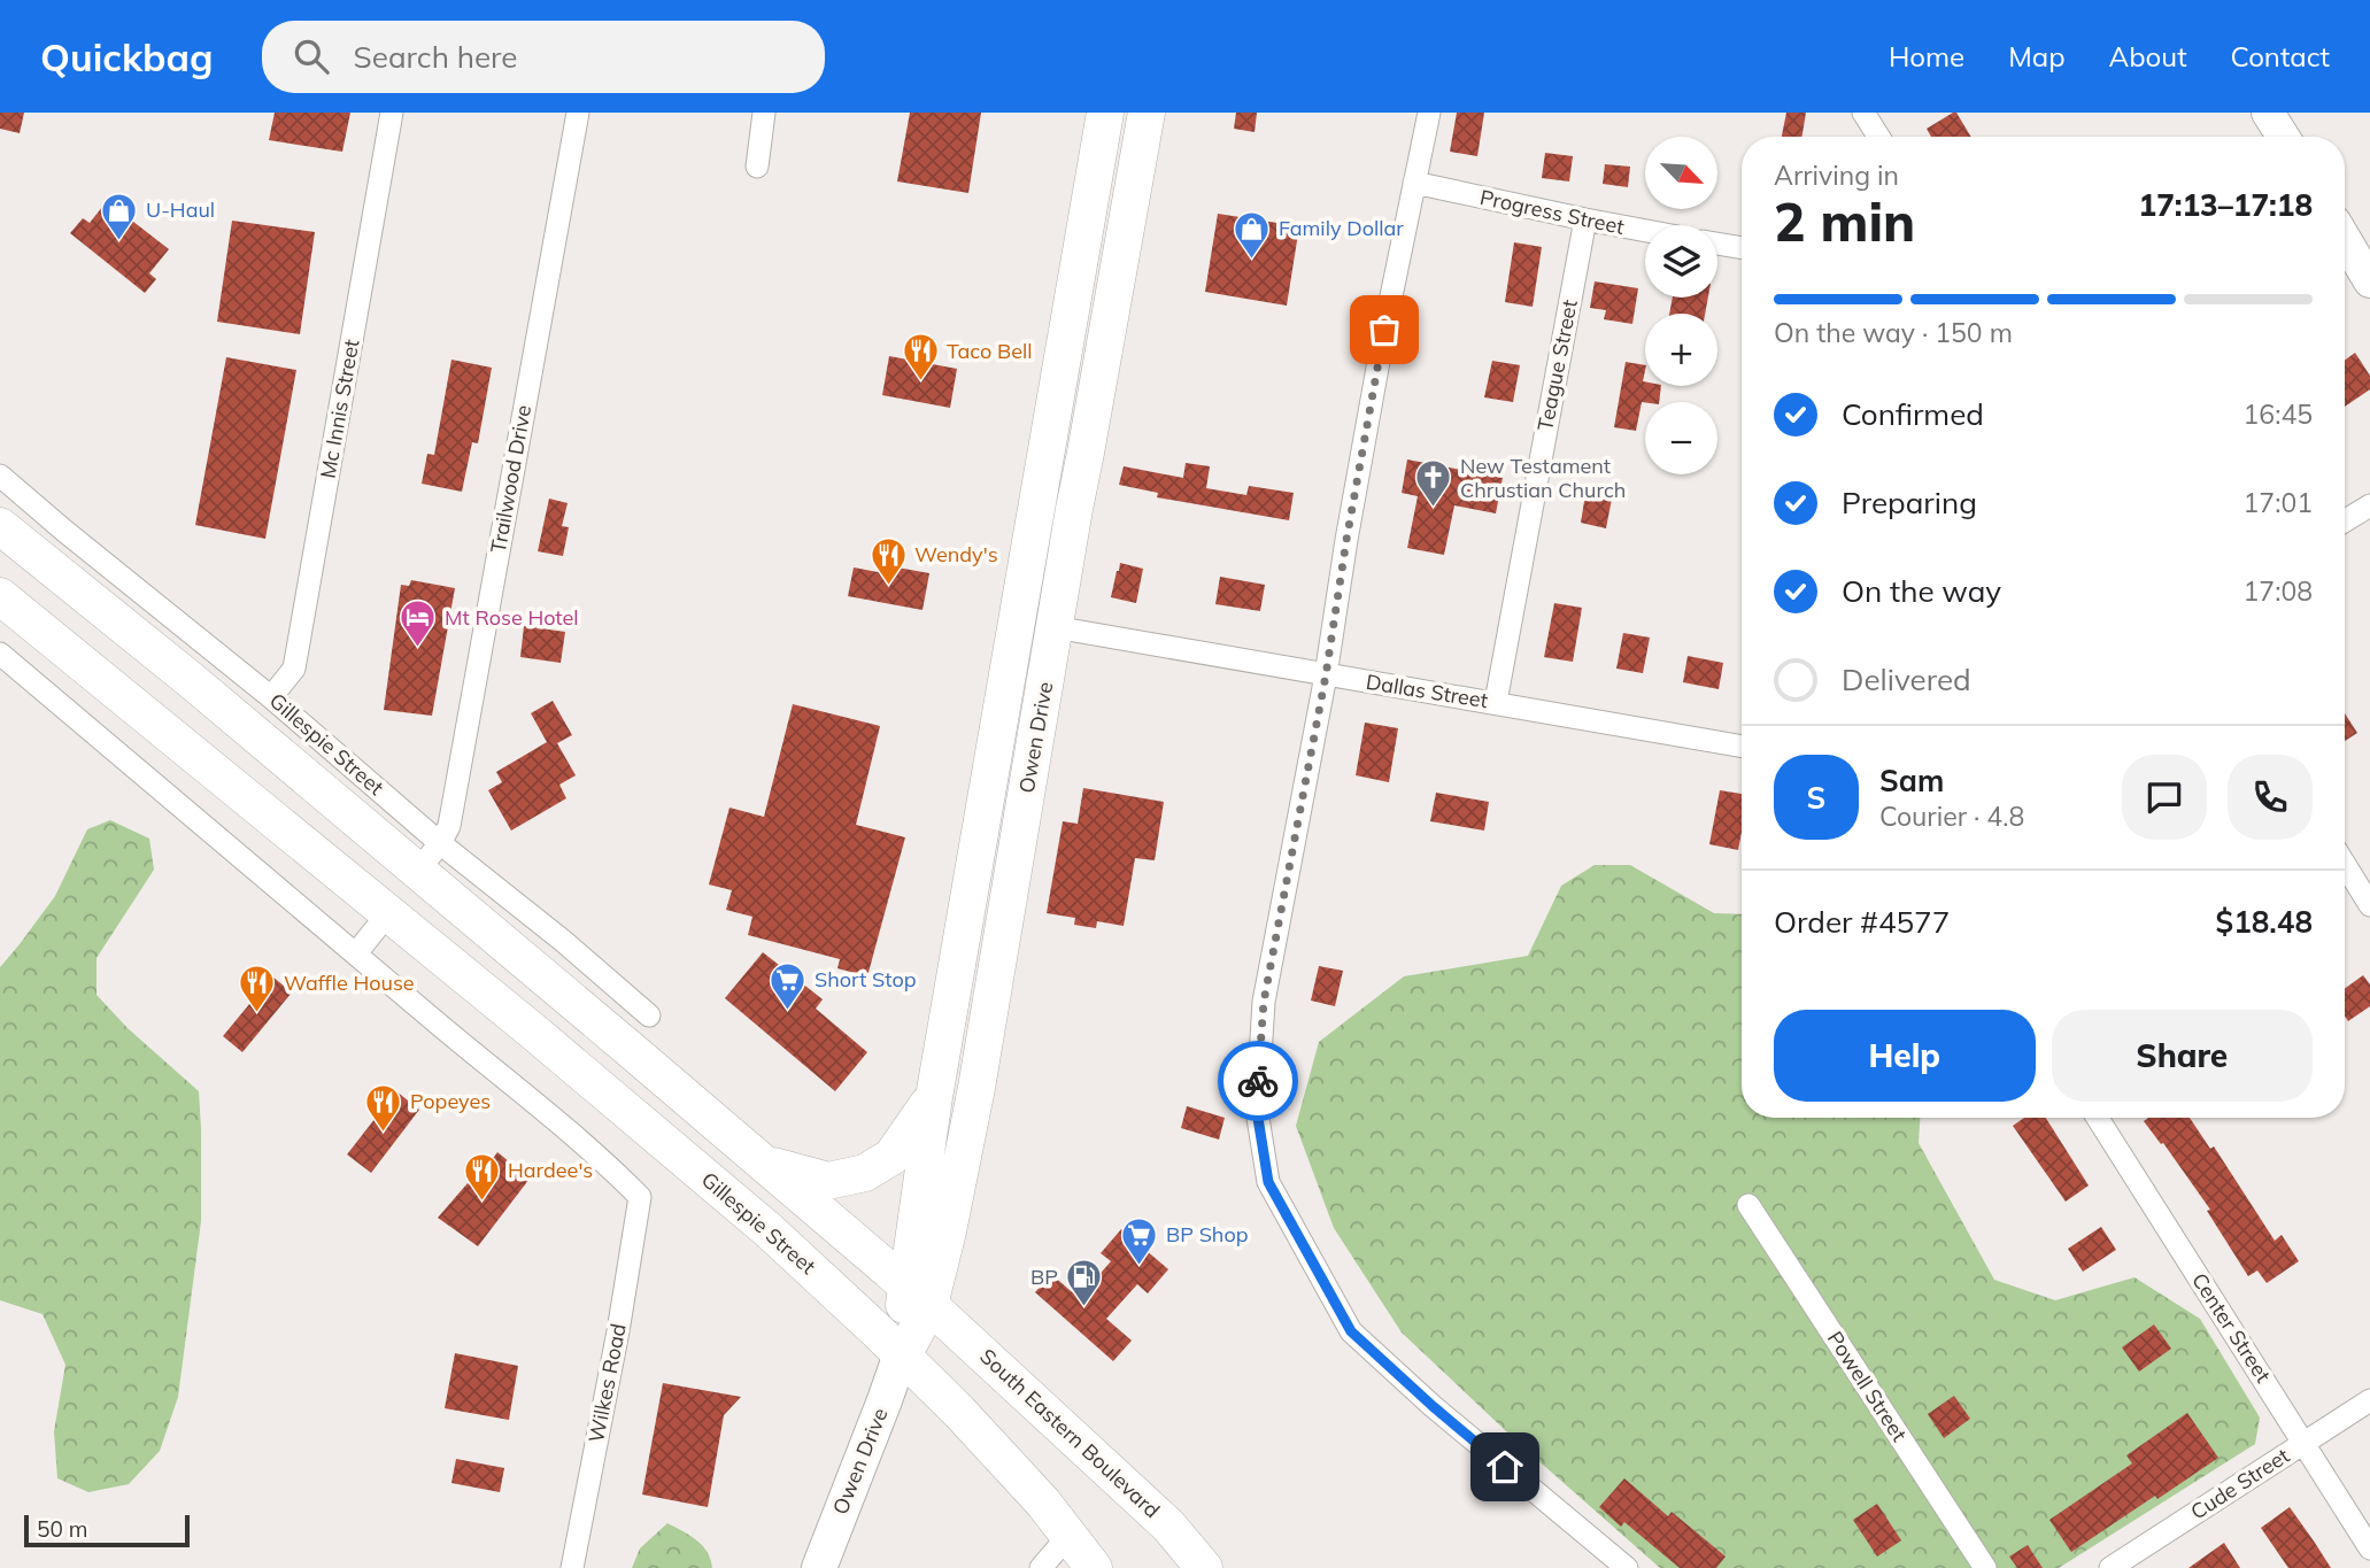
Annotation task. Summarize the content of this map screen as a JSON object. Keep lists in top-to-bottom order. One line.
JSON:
{"streets":{"highway":["Owen Drive","Gillespie Street","South Eastern Boulevard"],"street":["Progress Street","Teague Street","Mc Innis Street","Trailwood Drive","Dallas Street","Center Street","Wilkes Road","Powell Street","Cude Street"]},"crossings":[["Progress Street","Teague Street"],["Teague Street","Dallas Street"],["Mc Innis Street","Gillespie Street"],["Trailwood Drive","Gillespie Street"],["Dallas Street","Owen Drive"],["Owen Drive","Gillespie Street"],["Owen Drive","South Eastern Boulevard"],["Center Street","Cude Street"]],"places":{"shop":["U-Haul","Family Dollar"],"restaurant":["Taco Bell","Wendy's","Waffle House","Popeyes","Hardee's"],"church":["New Testament Chrustian Church"],"hotel":["Mt Rose Hotel"],"supermarket":["Short Stop","BP Shop"],"fuel station":["BP"]},"scale_bar":"50 m","north":"bottom right","page":{"header":"Quickbag","search":"Search here","nav":["Home","Map","About","Contact"],"map_buttons":["+","−"],"heading":["2 min","Arriving in","17:13–17:18"],"panel":["Sam","Courier · 4.8","Order #4577","$18.48"],"bar":"On the way · 150 m","list":[["Confirmed","16:45"],["Preparing","17:01"],["On the way","17:08"],"Delivered"],"round":"S","buttons":["Help","Share"],"scale":"50 m"}}
